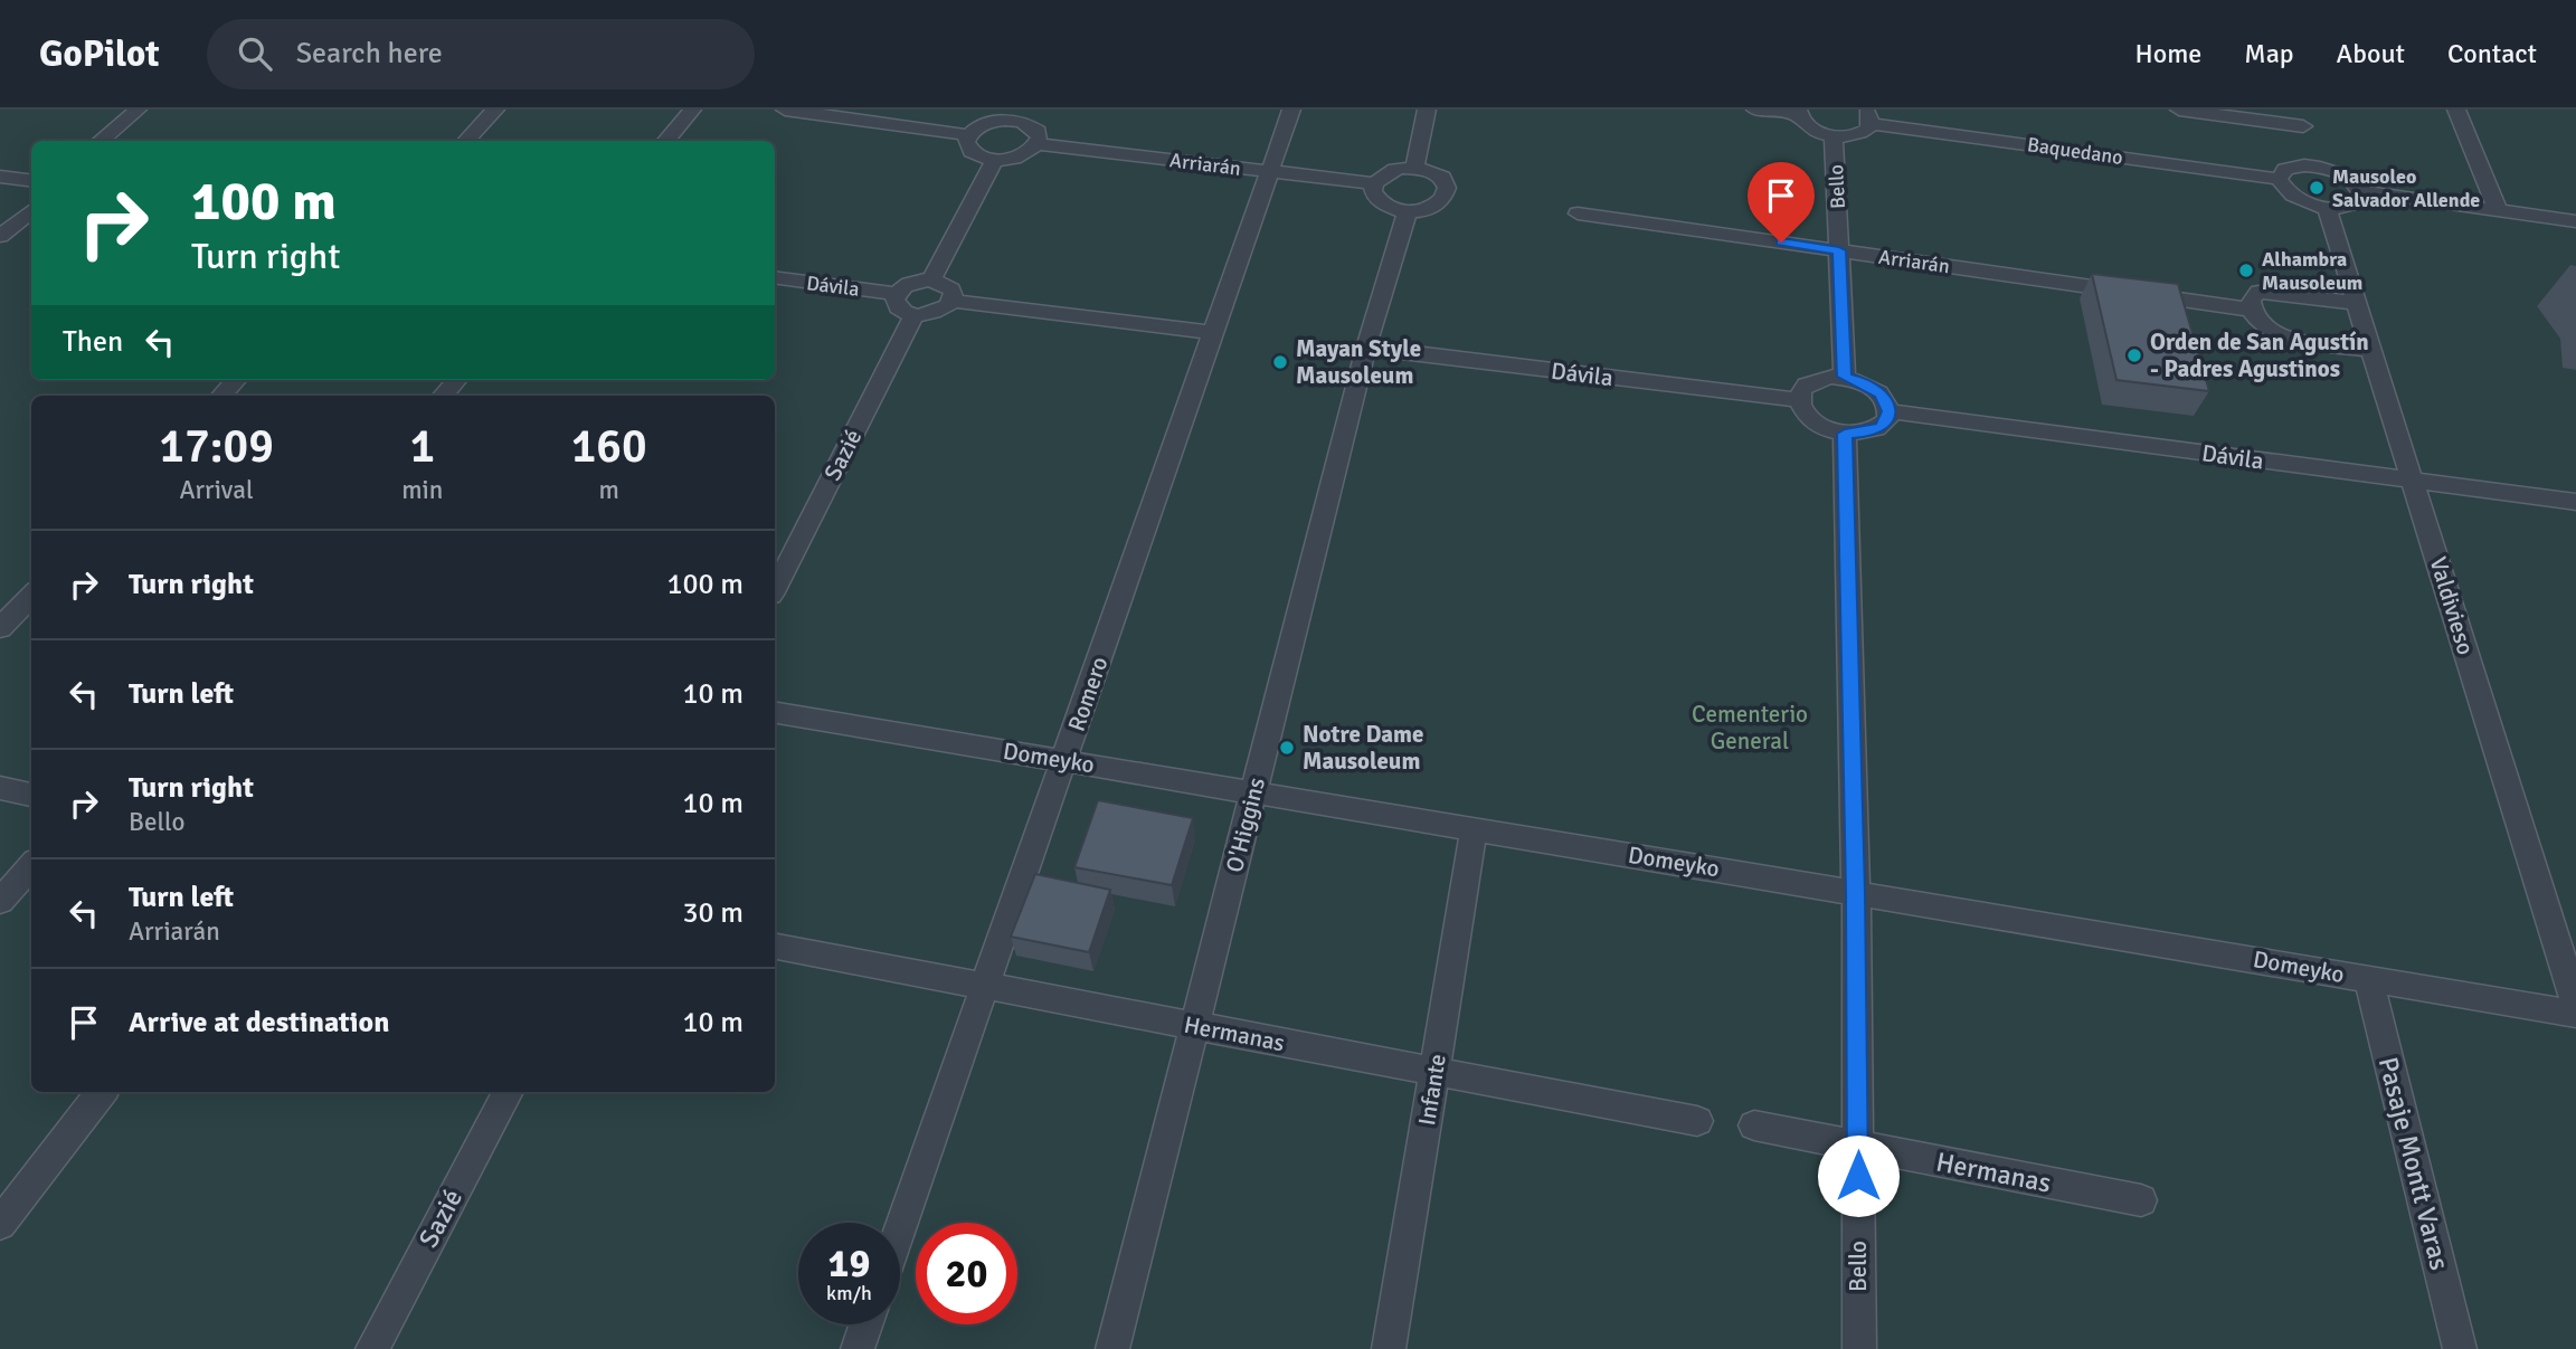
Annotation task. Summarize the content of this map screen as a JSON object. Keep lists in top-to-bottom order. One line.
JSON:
{"streets":{"lane":["Baquedano","Arriarán","Bello","Dávila","Sazié","Valdivieso","Romero","Domeyko","O'Higgins","Hermanas","Infante","Pasaje Montt Varas"]},"crossings":[["Arriarán","Bello"],["Arriarán","Romero"],["Bello","Dávila"],["Bello","Domeyko"],["Bello","Hermanas"],["Dávila","Valdivieso"],["Dávila","O'Higgins"],["Romero","Domeyko"],["Romero","Hermanas"],["Domeyko","O'Higgins"],["Domeyko","Infante"],["Domeyko","Pasaje Montt Varas"],["O'Higgins","Hermanas"],["Hermanas","Infante"]],"parks":["Cementerio General"],"places":["Mausoleo Salvador Allende","Alhambra Mausoleum","Orden de San Agustín - Padres Agustinos","Mayan Style Mausoleum","Notre Dame Mausoleum"],"page":{"header":"GoPilot","search":"Search here","nav":["Home","Map","About","Contact"],"turn":["100 m","Turn right"],"then":"Then","eta":["17:09","Arrival","1","min","160","m"],"list":[{"name":"Turn right","value":"100 m"},{"name":"Turn left","value":"10 m"},{"name":"Turn right","note":"Bello","value":"10 m"},{"name":"Turn left","note":"Arriarán","value":"30 m"},{"name":"Arrive at destination","value":"10 m"}],"speed":"19 km/h","limit":"20"}}
